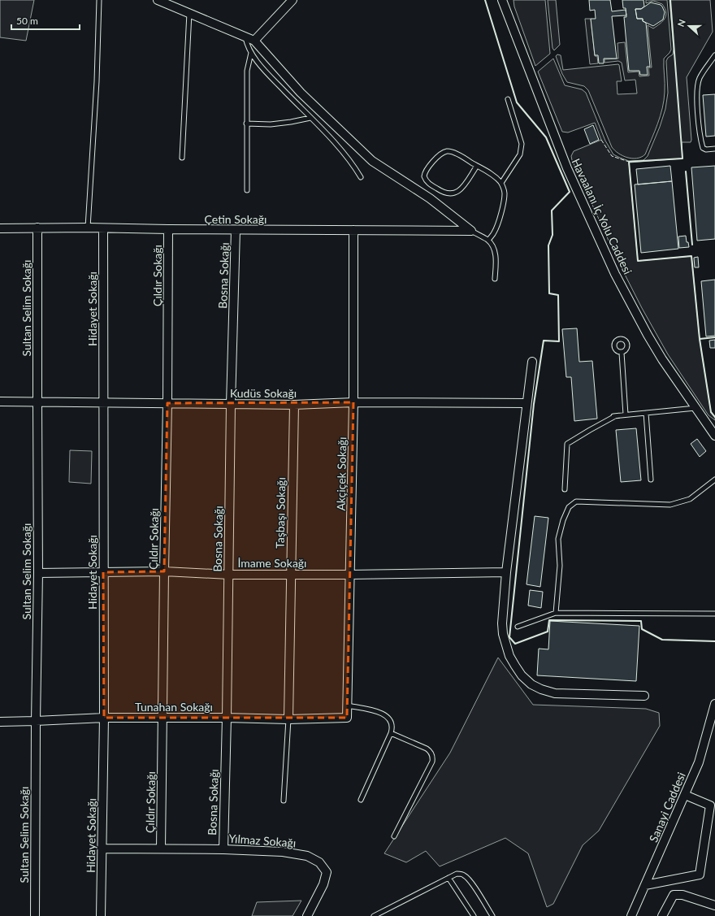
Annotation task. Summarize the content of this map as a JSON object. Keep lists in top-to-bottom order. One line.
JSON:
{"streets":{"street":["Havaalanı İç Yolu Caddesi","Çetin Sokağı","Çıldır Sokağı","Bosna Sokağı","Sultan Selim Sokağı","Hidayet Sokağı","Kudüs Sokağı","Akçiçek Sokağı","Taşbaşı Sokağı","İmame Sokağı","Tunahan Sokağı","Sanayi Caddesi","Yılmaz Sokağı"]},"crossings":[["Çetin Sokağı","Çıldır Sokağı"],["Çetin Sokağı","Bosna Sokağı"],["Çetin Sokağı","Sultan Selim Sokağı"],["Çetin Sokağı","Hidayet Sokağı"],["Çetin Sokağı","Akçiçek Sokağı"],["Çıldır Sokağı","Kudüs Sokağı"],["Çıldır Sokağı","İmame Sokağı"],["Çıldır Sokağı","Tunahan Sokağı"],["Çıldır Sokağı","Yılmaz Sokağı"],["Bosna Sokağı","Kudüs Sokağı"],["Bosna Sokağı","İmame Sokağı"],["Bosna Sokağı","Tunahan Sokağı"],["Bosna Sokağı","Yılmaz Sokağı"],["Sultan Selim Sokağı","Kudüs Sokağı"],["Sultan Selim Sokağı","İmame Sokağı"],["Sultan Selim Sokağı","Tunahan Sokağı"],["Hidayet Sokağı","Kudüs Sokağı"],["Hidayet Sokağı","İmame Sokağı"],["Hidayet Sokağı","Tunahan Sokağı"],["Hidayet Sokağı","Yılmaz Sokağı"],["Kudüs Sokağı","Akçiçek Sokağı"],["Kudüs Sokağı","Taşbaşı Sokağı"],["Akçiçek Sokağı","İmame Sokağı"],["Akçiçek Sokağı","Tunahan Sokağı"],["Taşbaşı Sokağı","İmame Sokağı"],["Taşbaşı Sokağı","Tunahan Sokağı"]],"scale_bar":"50 m","north":"left"}
